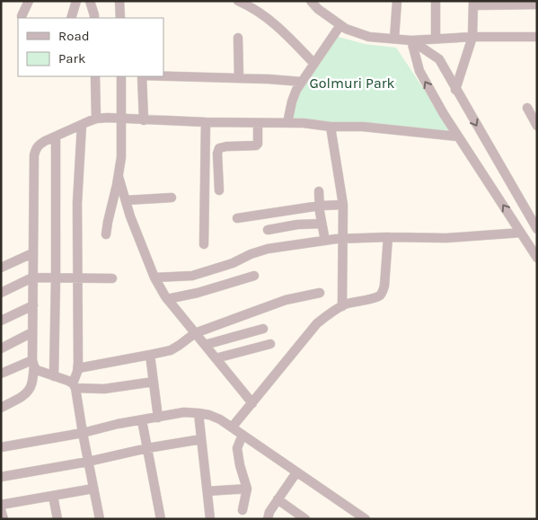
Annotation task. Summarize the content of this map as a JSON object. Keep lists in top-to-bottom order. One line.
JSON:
{"parks":["Golmuri Park"],"legend":["Road","Park"]}
